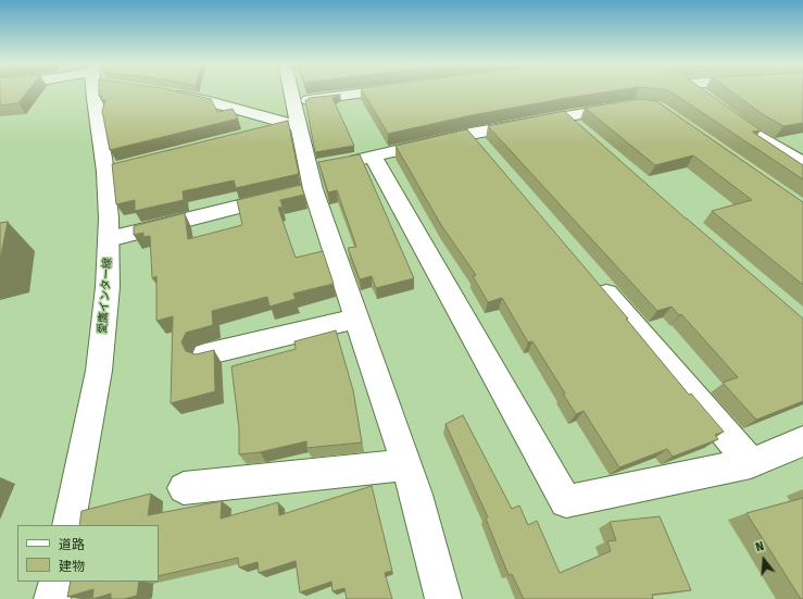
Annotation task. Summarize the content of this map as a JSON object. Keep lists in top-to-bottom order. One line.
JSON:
{"streets":{"street":["愛鷹インター線"]},"legend":["道路","建物"],"north":"top"}
